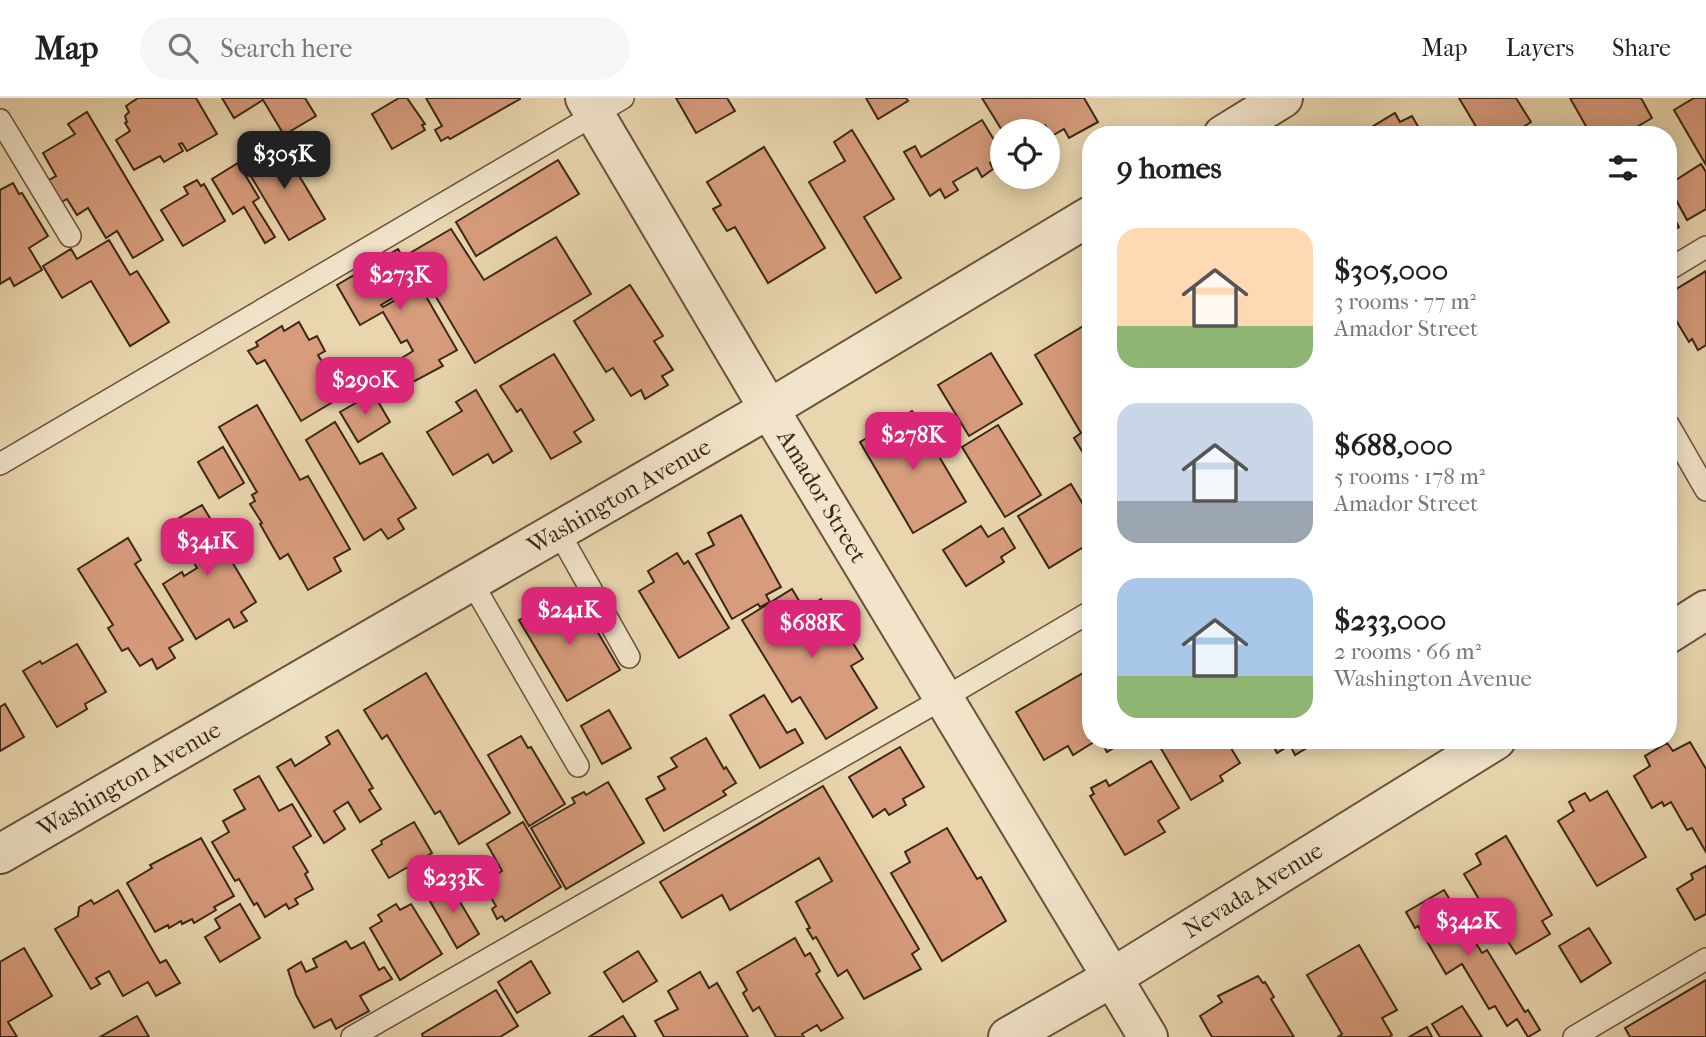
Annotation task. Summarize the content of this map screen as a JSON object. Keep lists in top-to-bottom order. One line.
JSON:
{"streets":{"street":["Washington Avenue","Amador Street","Nevada Avenue"]},"crossings":[["Washington Avenue","Amador Street"],["Amador Street","Nevada Avenue"]],"page":{"header":"Map","search":"Search here","nav":["Map","Layers","Share"],"heading":"9 homes","price":["$305K","$273K","$290K","$278K","$341K","$241K","$688K","$233K","$342K"],"list":[{"name":"$305,000","note":"3 rooms · 77 m² · Amador Street"},{"name":"$688,000","note":"5 rooms · 178 m² · Amador Street"},{"name":"$233,000","note":"2 rooms · 66 m² · Washington Avenue"}]}}
